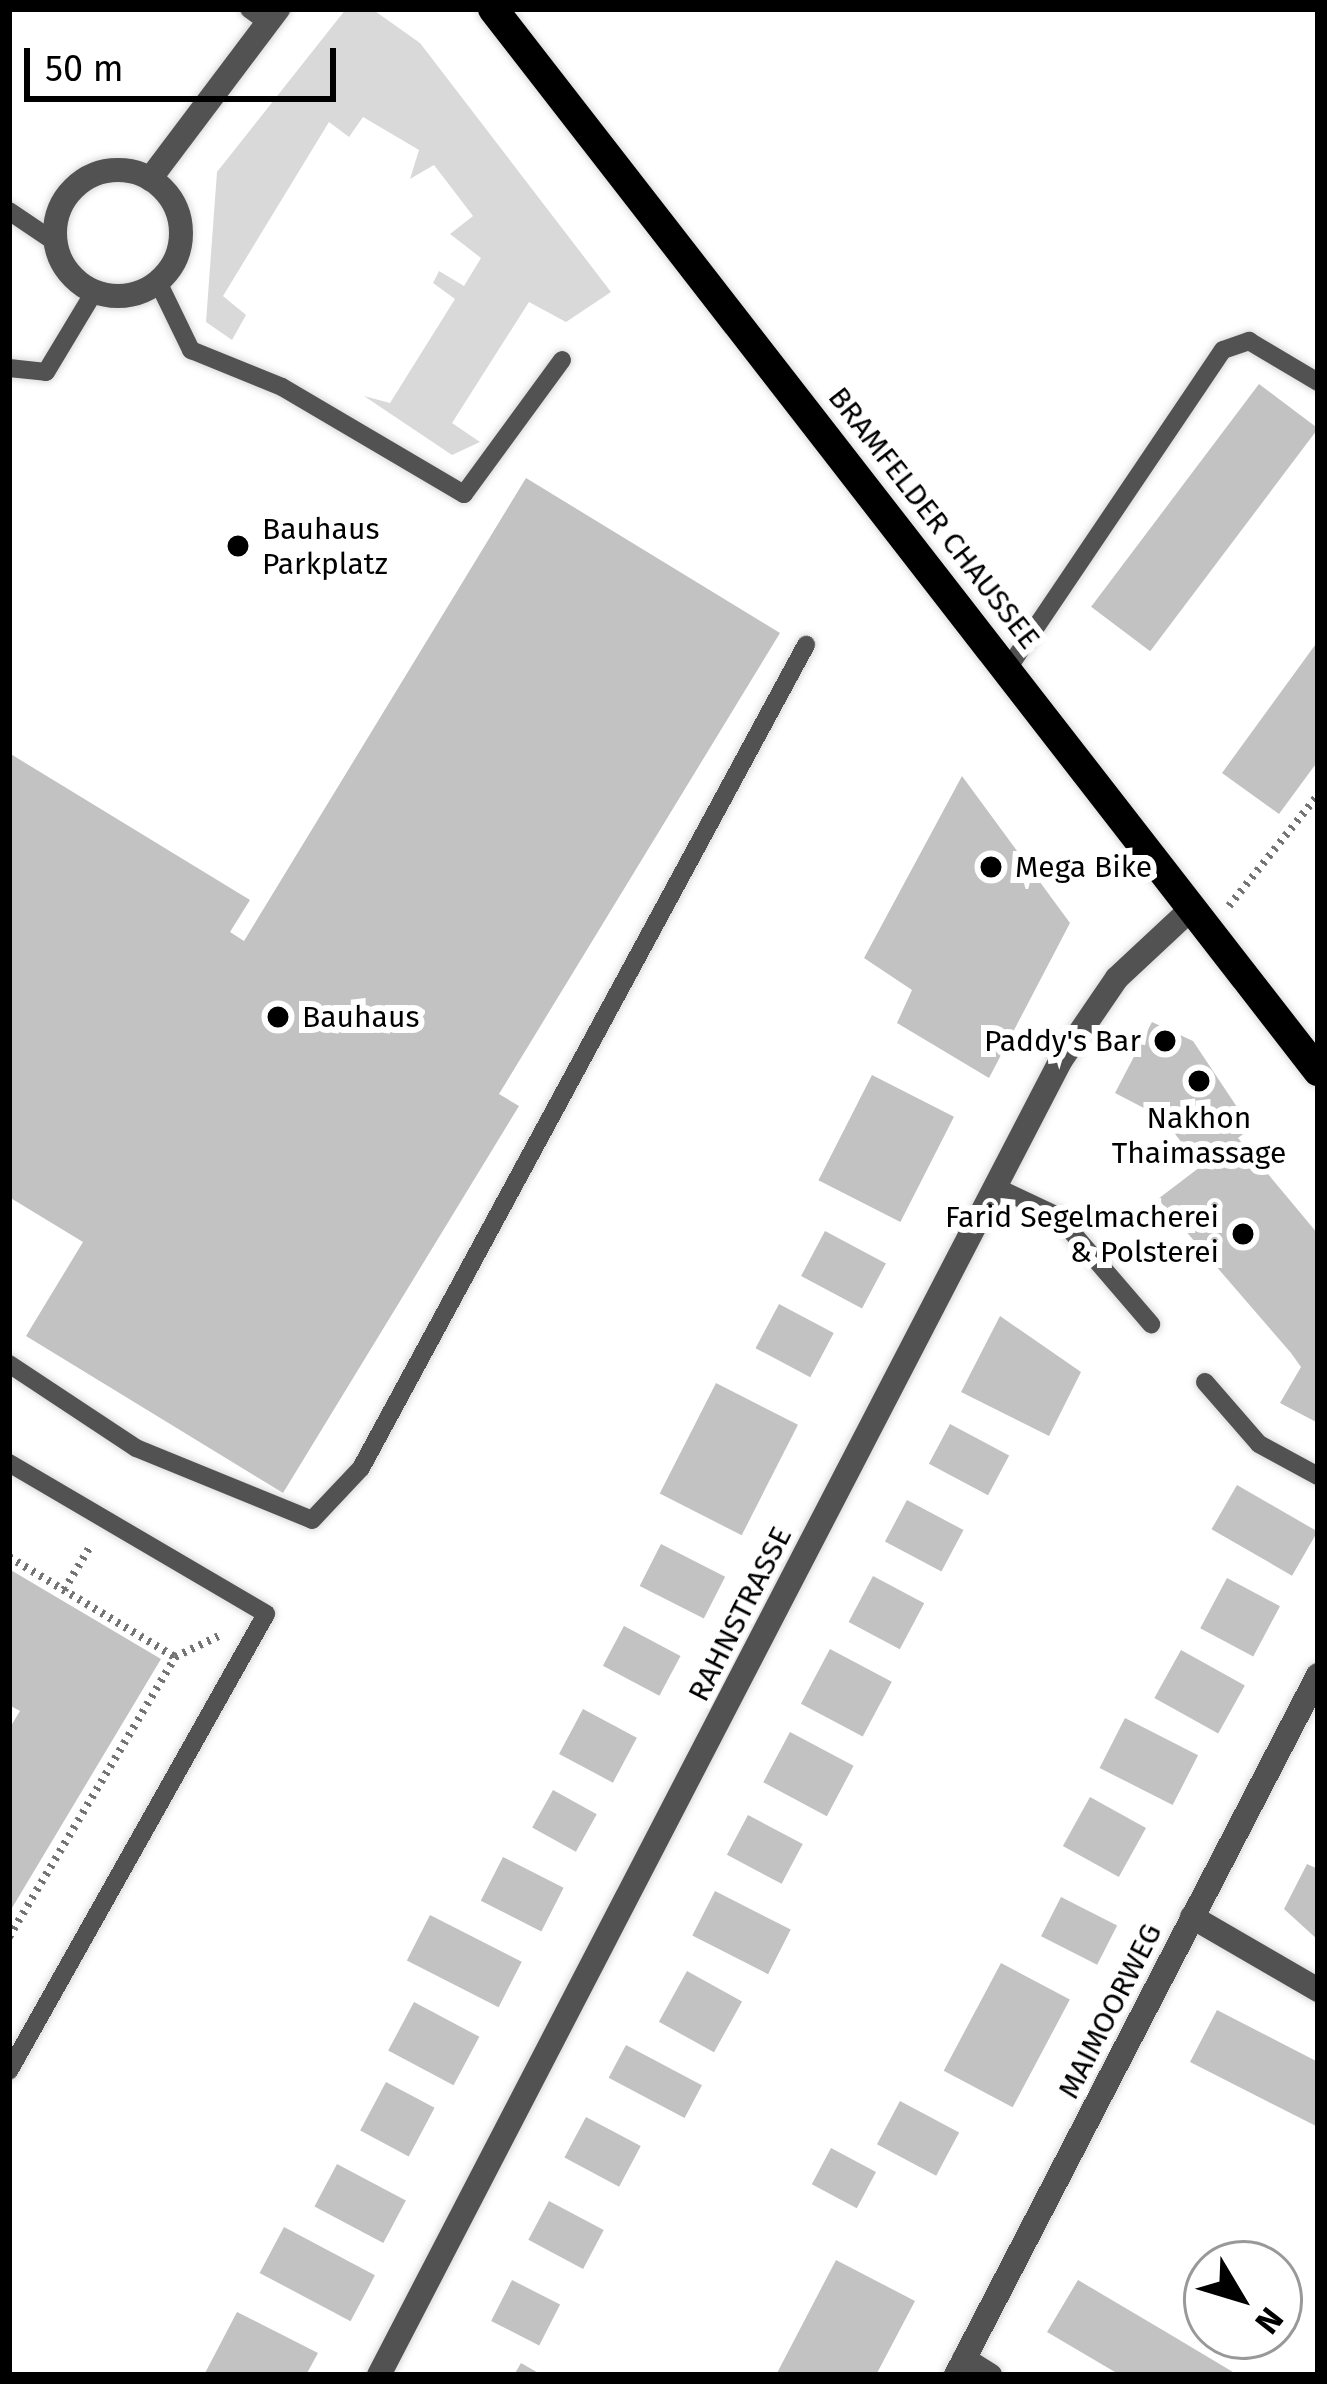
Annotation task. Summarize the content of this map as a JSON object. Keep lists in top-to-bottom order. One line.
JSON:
{"streets":{"main road":["BRAMFELDER CHAUSSEE"],"street":["RAHNSTRASSE","MAIMOORWEG"]},"crossings":[["BRAMFELDER CHAUSSEE","RAHNSTRASSE"]],"places":["Bauhaus Parkplatz","Mega Bike","Bauhaus","Paddy's Bar","Nakhon Thaimassage","Farid Segelmacherei & Polsterei"],"scale_bar":"50 m","north":"bottom right"}
